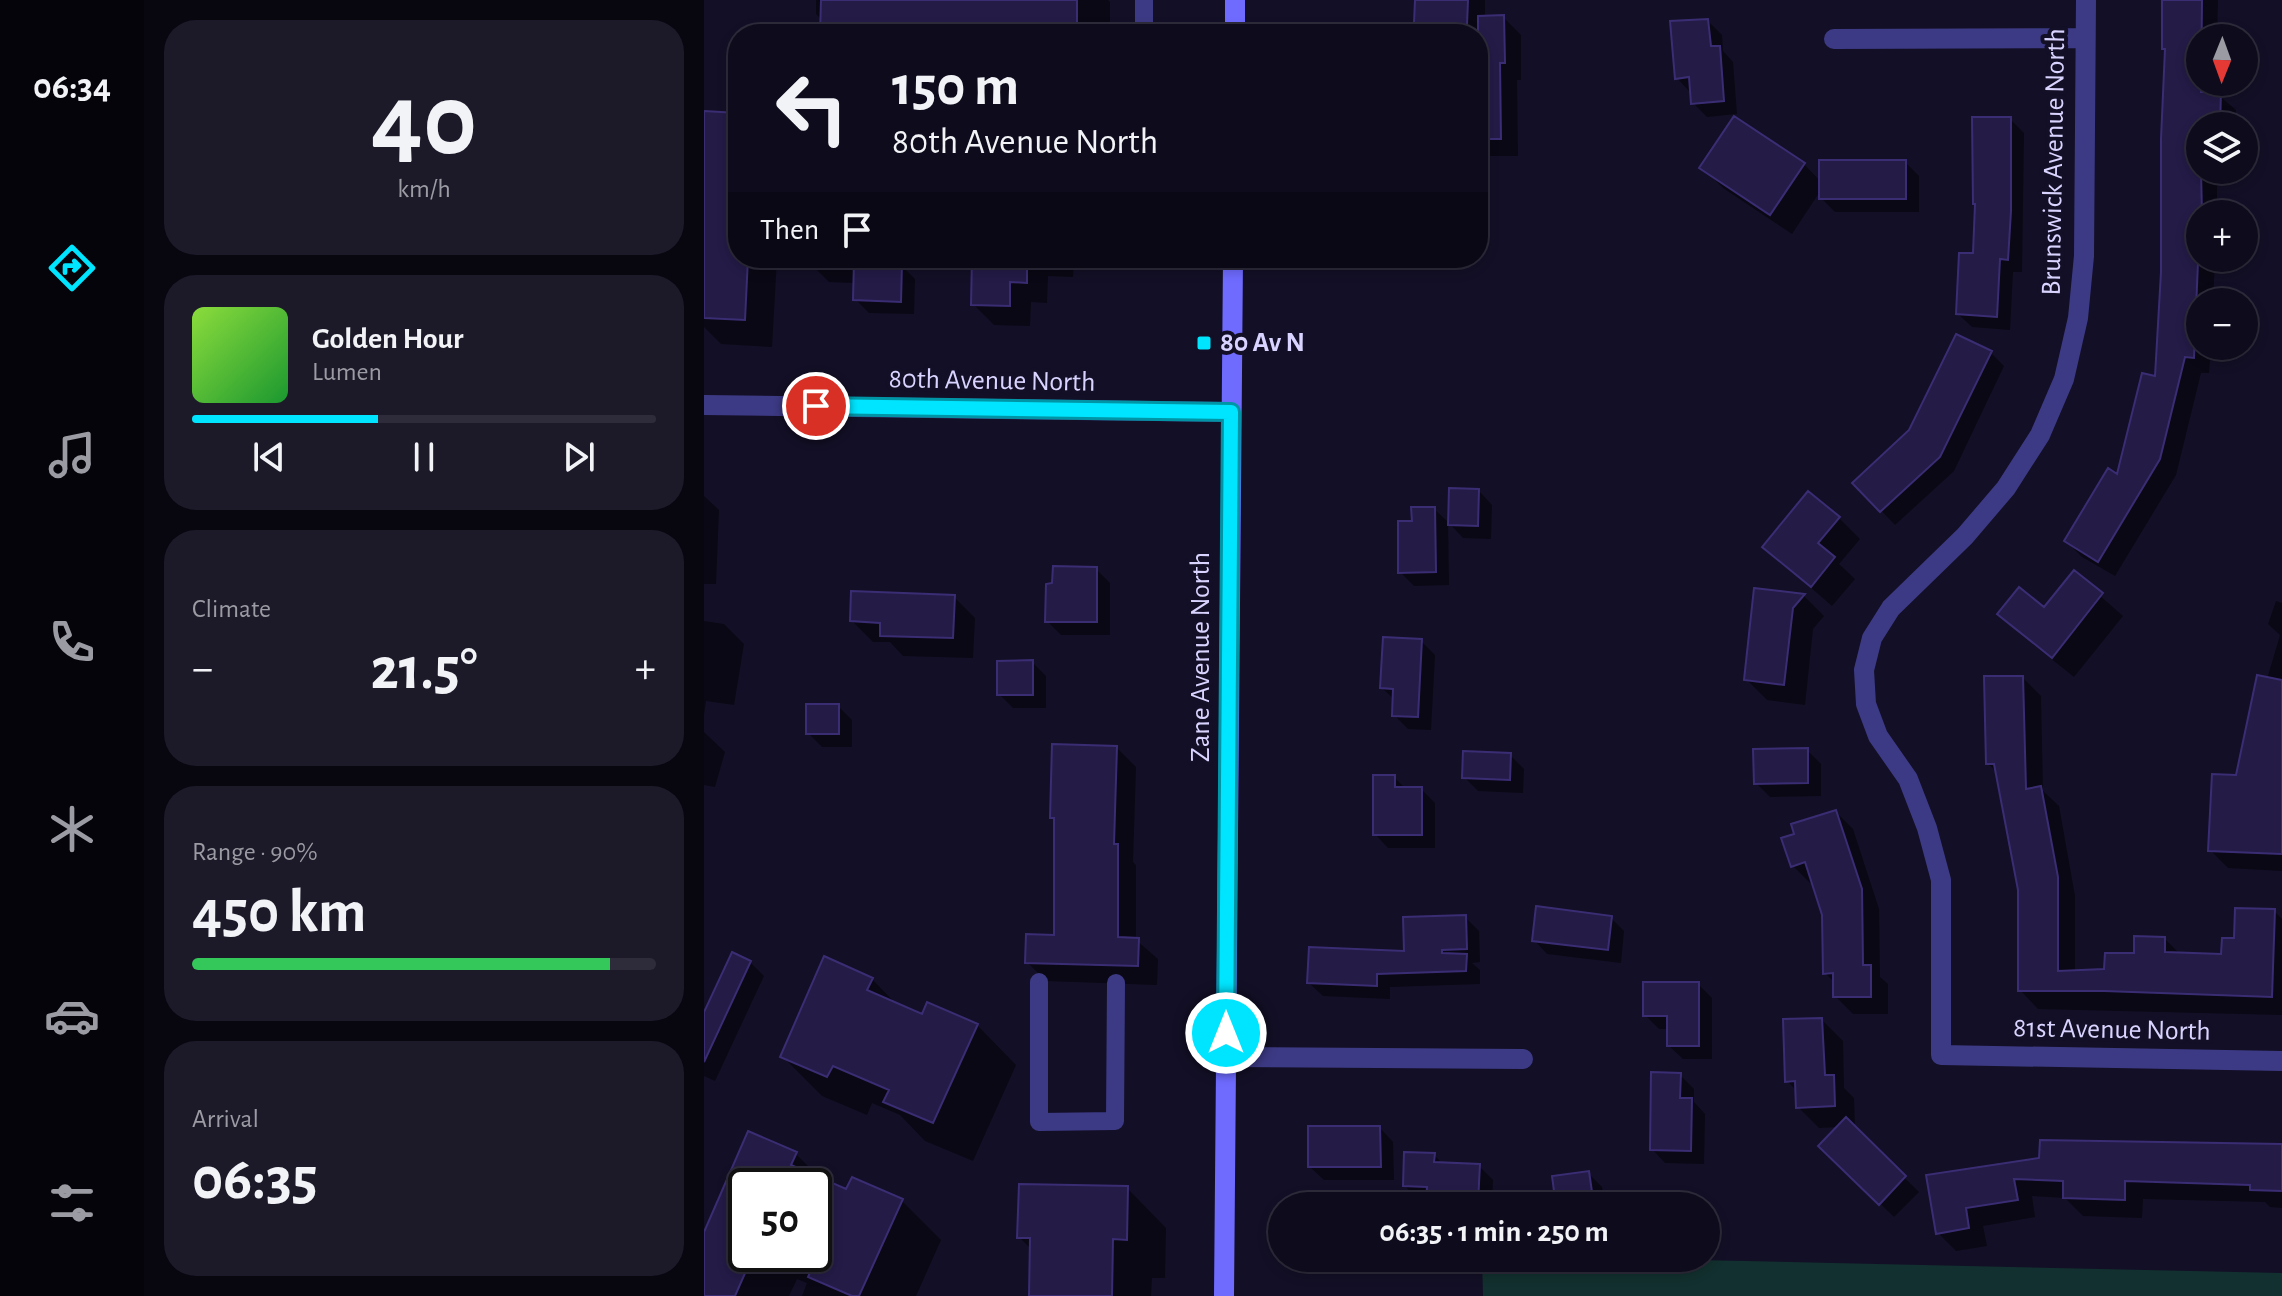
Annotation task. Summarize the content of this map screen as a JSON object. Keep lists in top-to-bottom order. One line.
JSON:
{"streets":{"main road":["Zane Avenue North"],"street":["Brunswick Avenue North","80th Avenue North","81st Avenue North"]},"crossings":[["Brunswick Avenue North","81st Avenue North"],["80th Avenue North","Zane Avenue North"]],"places":{"transit":["80 Av N"]},"north":"bottom","page":{"tabs":"06:34","tile":[["40","km/h"],"Climate",["Range · 90%","450 km"],["Arrival","06:35"]],"map_buttons":["+","−"],"turn":["150 m","80th Avenue North"],"then":"Then","song":["Golden Hour","Lumen"],"heat":["−","21.5°","+"],"limit":"50","trip":"06:35 · 1 min · 250 m"}}
